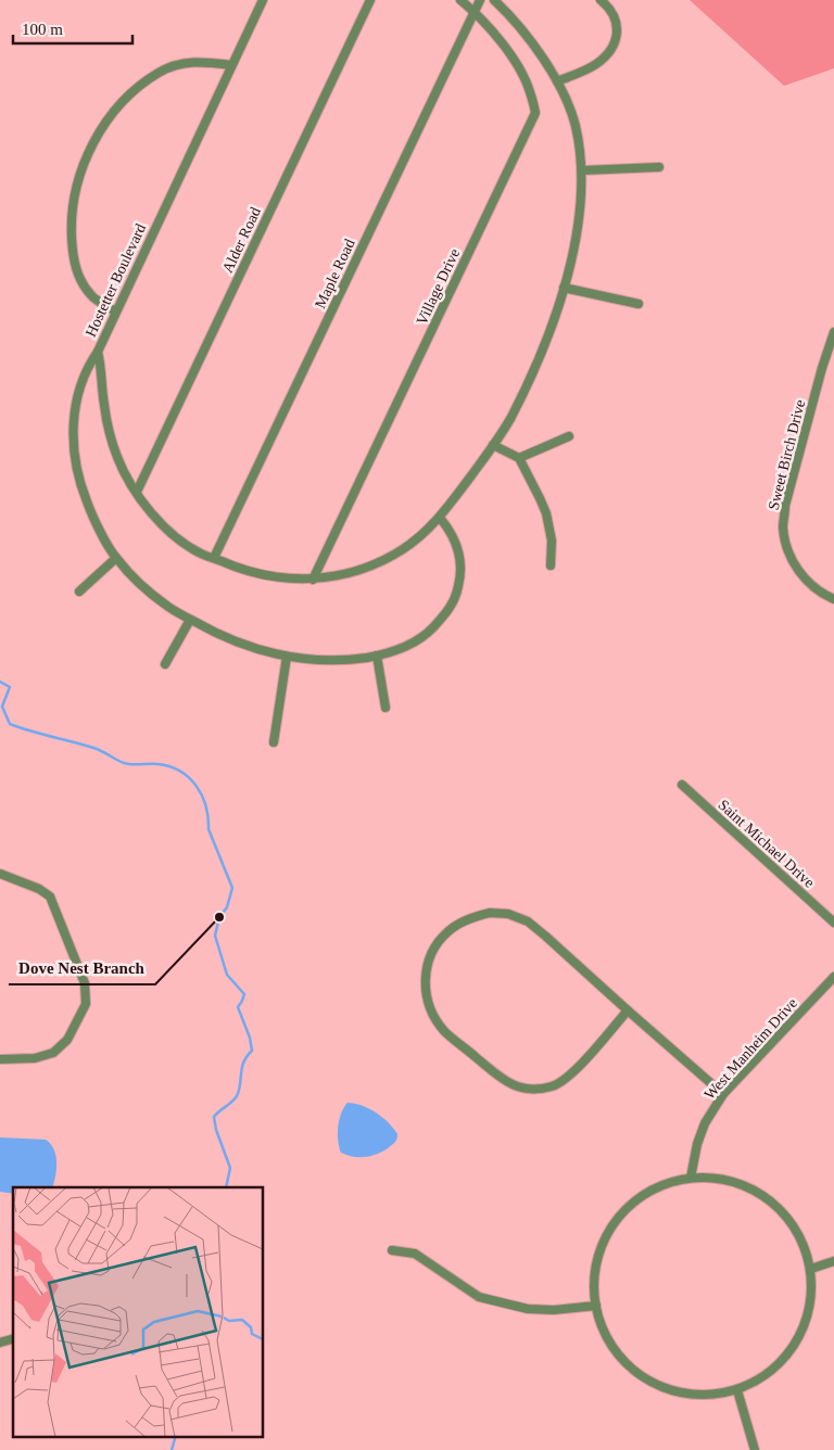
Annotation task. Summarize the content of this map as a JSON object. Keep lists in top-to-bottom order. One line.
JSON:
{"streets":{"street":["Alder Road","Maple Road","Hostetter Boulevard","Village Drive","Sweet Birch Drive","Saint Michael Drive","West Manheim Drive"]},"crossings":[["Alder Road","Hostetter Boulevard"],["Maple Road","Hostetter Boulevard"],["Maple Road","Village Drive"],["Hostetter Boulevard","Village Drive"]],"places":["Dove Nest Branch"],"scale_bar":"100 m"}
